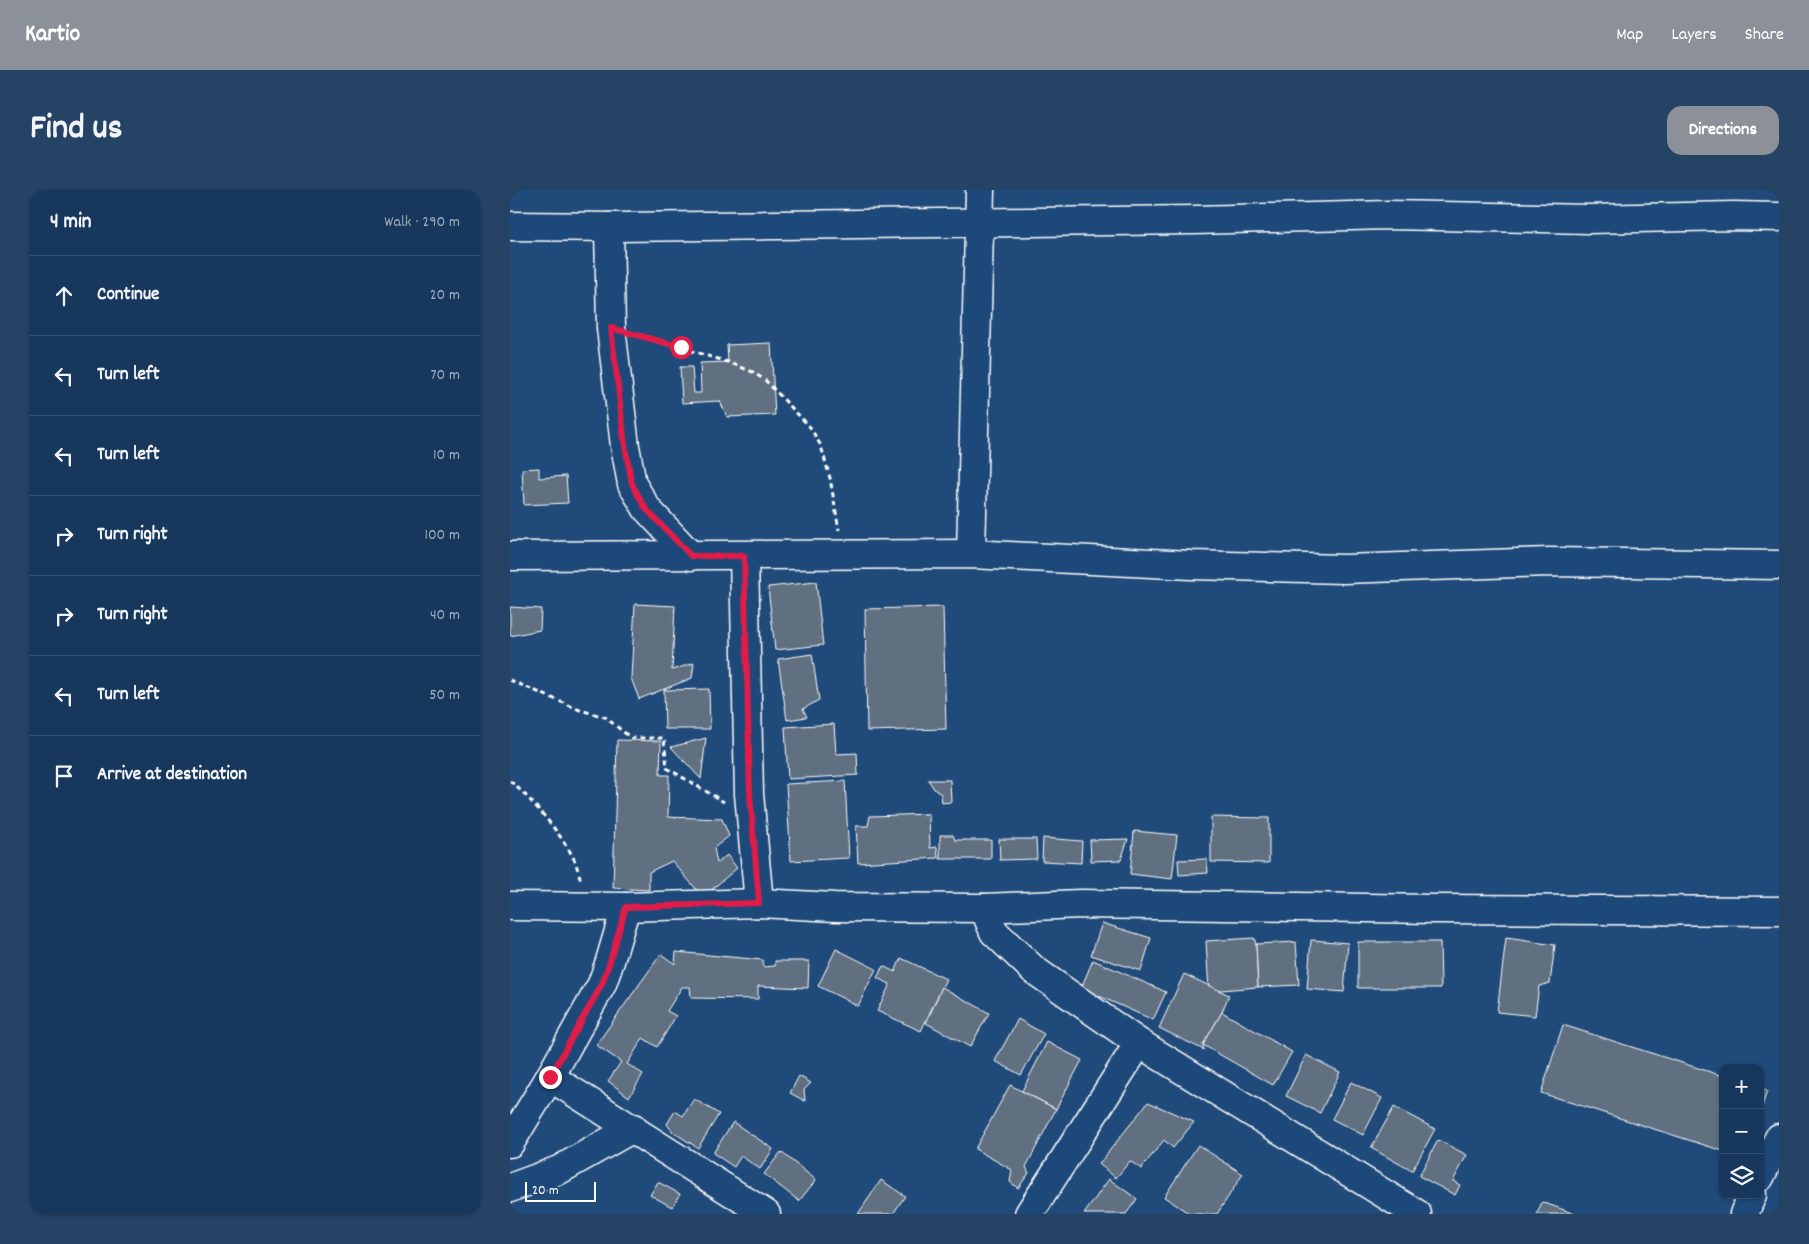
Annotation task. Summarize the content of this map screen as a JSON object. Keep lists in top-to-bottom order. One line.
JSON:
{"scale_bar":"20 m","page":{"header":"Kartio","nav":["Map","Layers","Share"],"title":"Find us","buttons":"Directions","heading":["4 min","Walk · 290 m"],"list":[["Continue","20 m"],["Turn left","70 m"],["Turn left","10 m"],["Turn right","100 m"],["Turn right","40 m"],["Turn left","50 m"],"Arrive at destination"],"map_buttons":["+","−"],"scale":"20 m"}}
